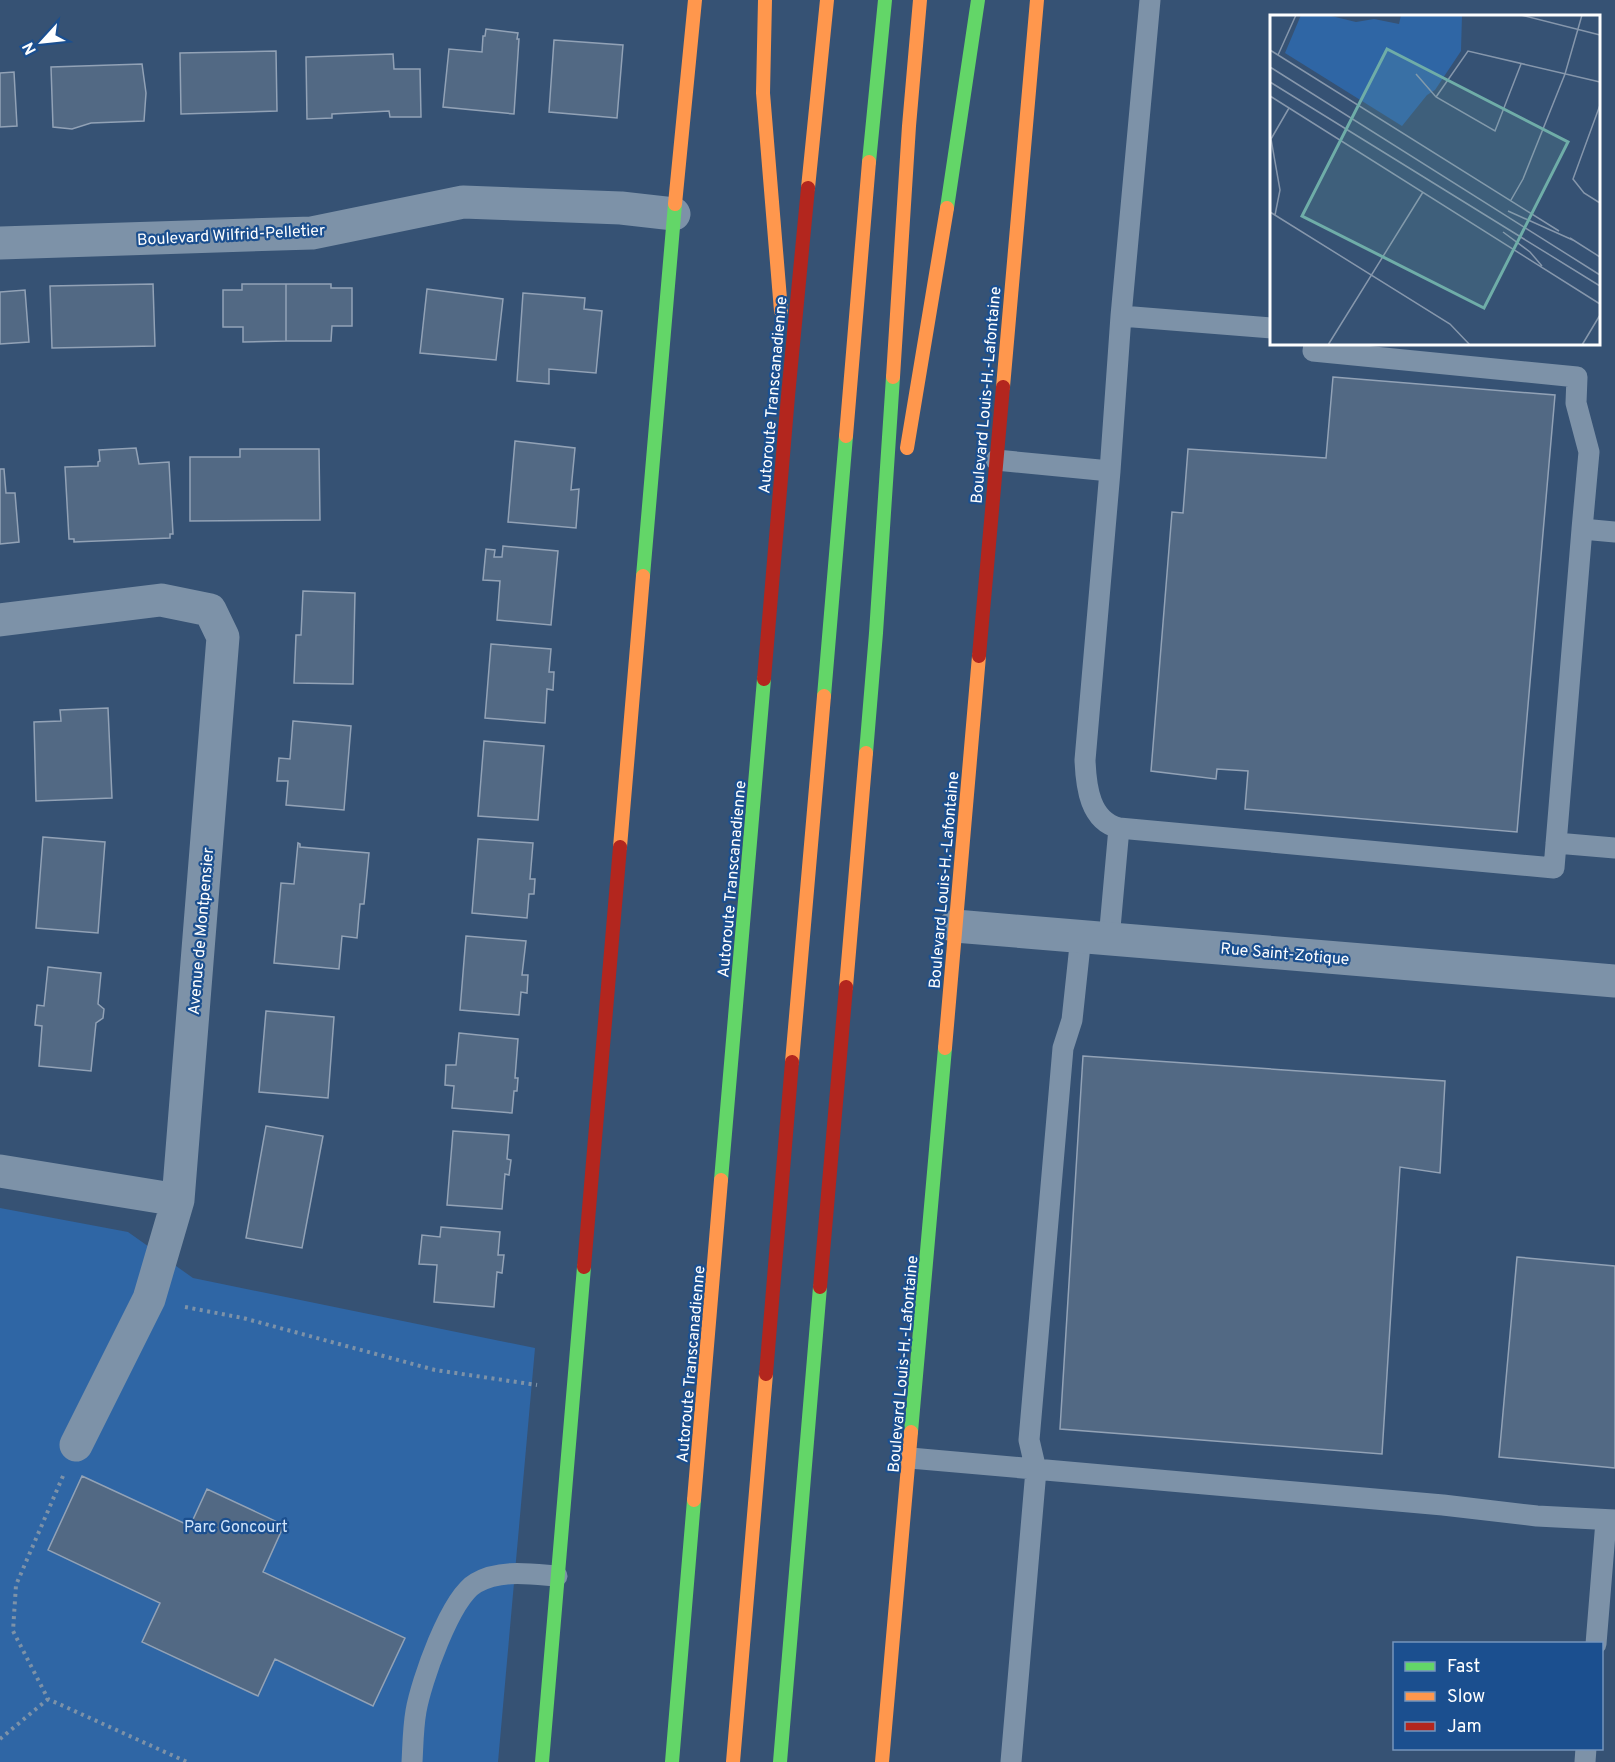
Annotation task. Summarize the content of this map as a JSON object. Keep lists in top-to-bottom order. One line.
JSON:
{"streets":{"main road":["Autoroute Transcanadienne","Boulevard Louis-H.-Lafontaine"],"street":["Boulevard Wilfrid-Pelletier","Avenue de Montpensier","Rue Saint-Zotique"]},"crossings":[["Boulevard Louis-H.-Lafontaine","Rue Saint-Zotique"]],"parks":["Parc Goncourt"],"legend":["Fast","Slow","Jam"],"north":"bottom left"}
